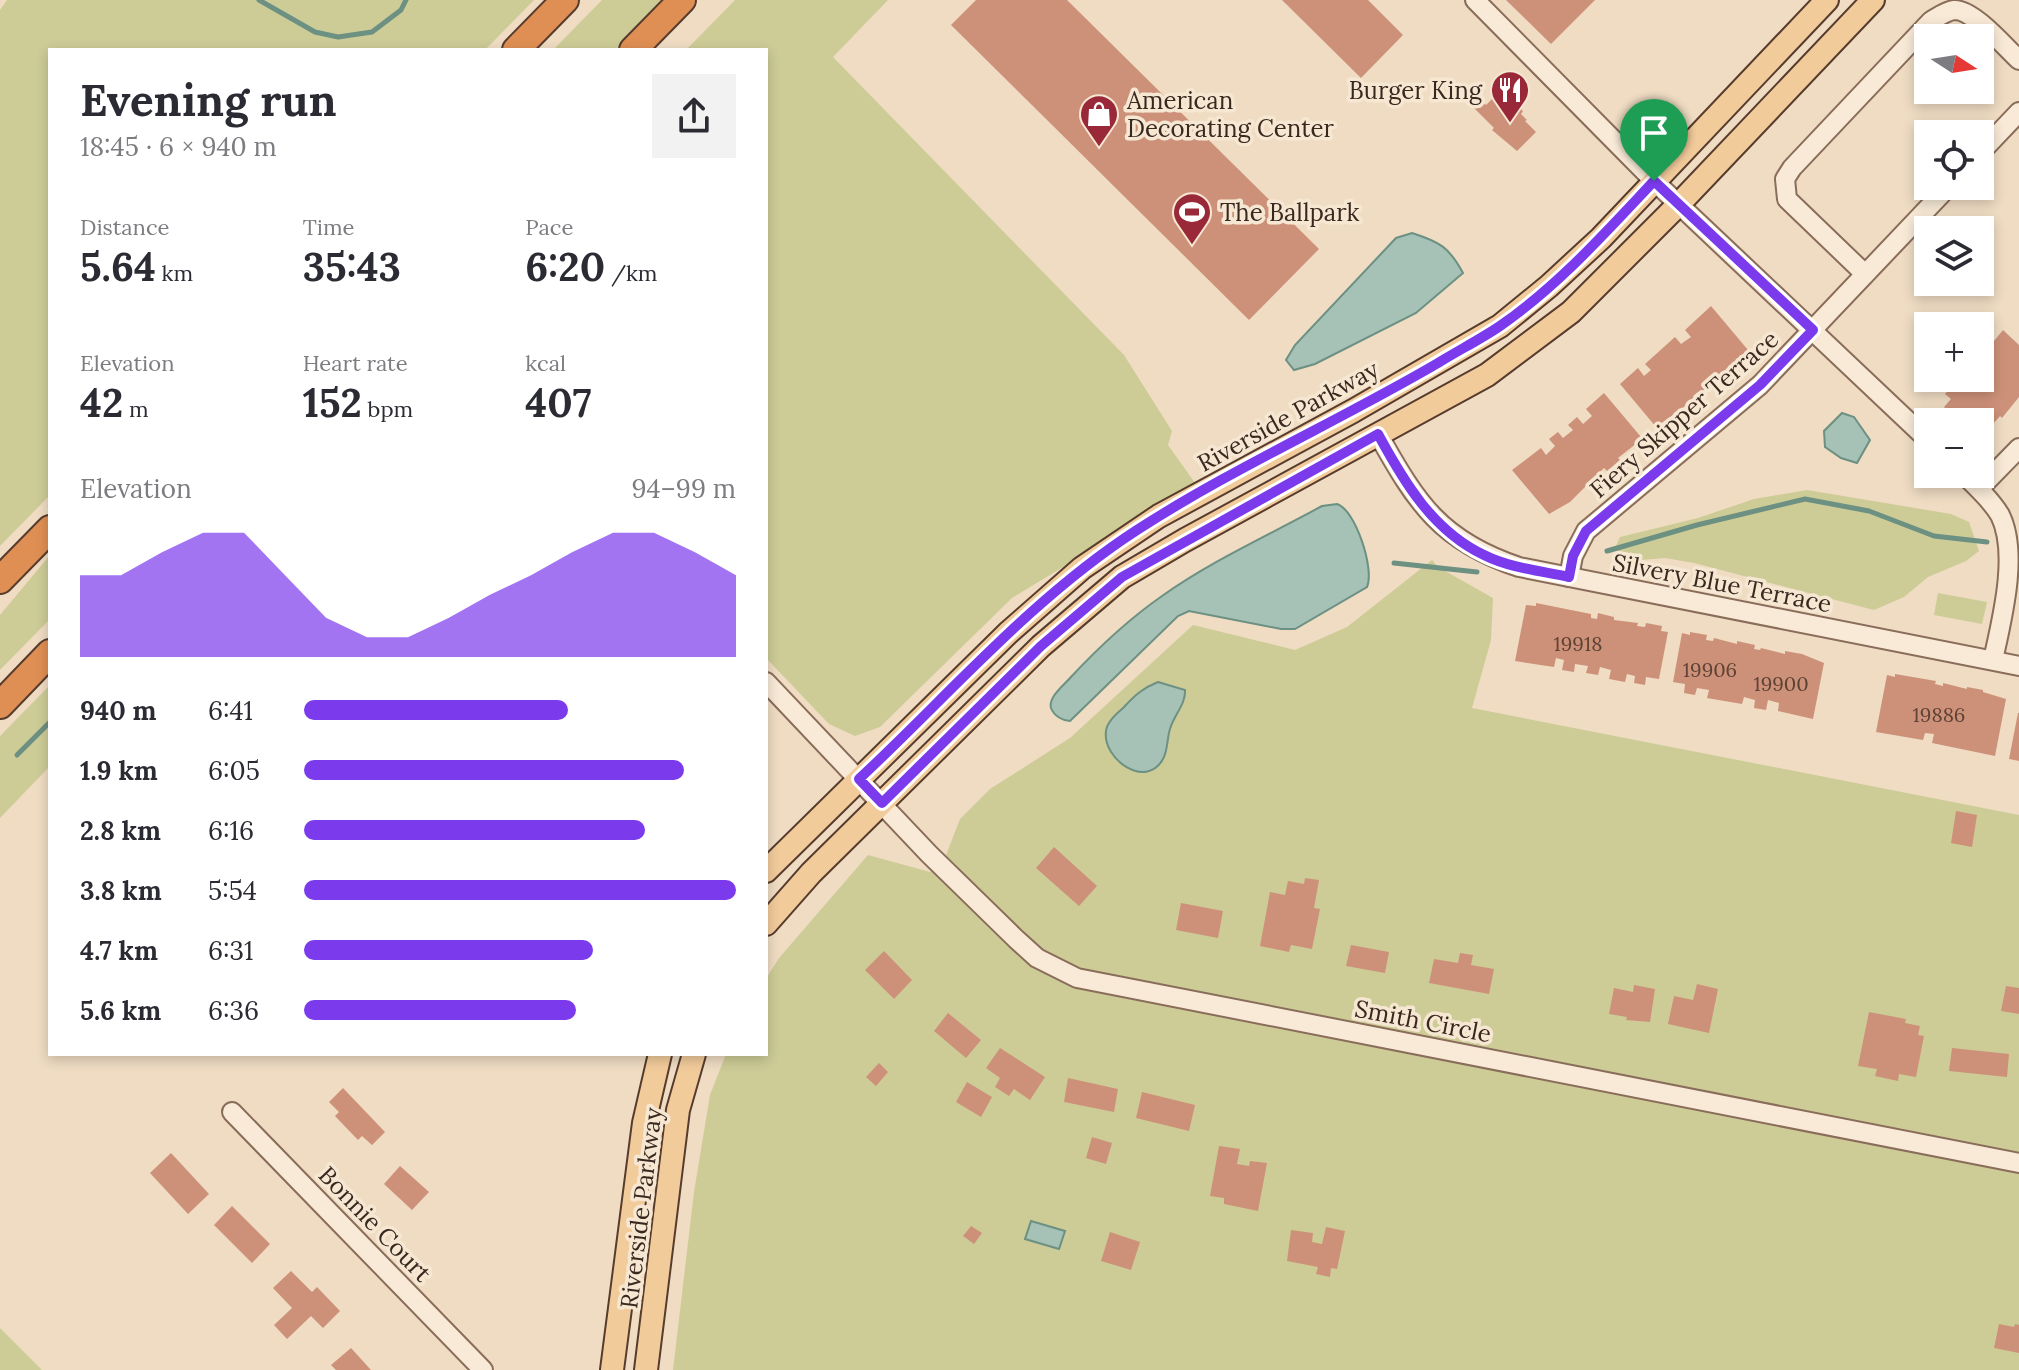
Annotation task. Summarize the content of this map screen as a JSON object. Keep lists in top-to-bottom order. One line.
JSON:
{"streets":{"main road":["Riverside Parkway"],"street":["Fiery Skipper Terrace","Silvery Blue Terrace","Smith Circle","Bonnie Court"]},"crossings":[["Fiery Skipper Terrace","Silvery Blue Terrace"],["Riverside Parkway","Smith Circle"]],"places":{"restaurant":["Burger King"],"shop":["American Decorating Center"],"sports":["The Ballpark"]},"house_numbers":["19918","19906","19900","19886"],"north":"right","page":{"map_buttons":["+","−"],"heading":["Evening run","18:45 · 6 × 940 m"],"stats":[["Distance","5.64 km"],["Time","35:43"],["Pace","6:20 /km"],["Elevation","42 m"],["Heart rate","152 bpm"],["kcal","407"]],"chart":["Elevation","94–99 m"],"list":[{"name":"940 m","note":"6:41"},{"name":"1.9 km","note":"6:05"},{"name":"2.8 km","note":"6:16"},{"name":"3.8 km","note":"5:54"},{"name":"4.7 km","note":"6:31"},{"name":"5.6 km","note":"6:36"}]}}
